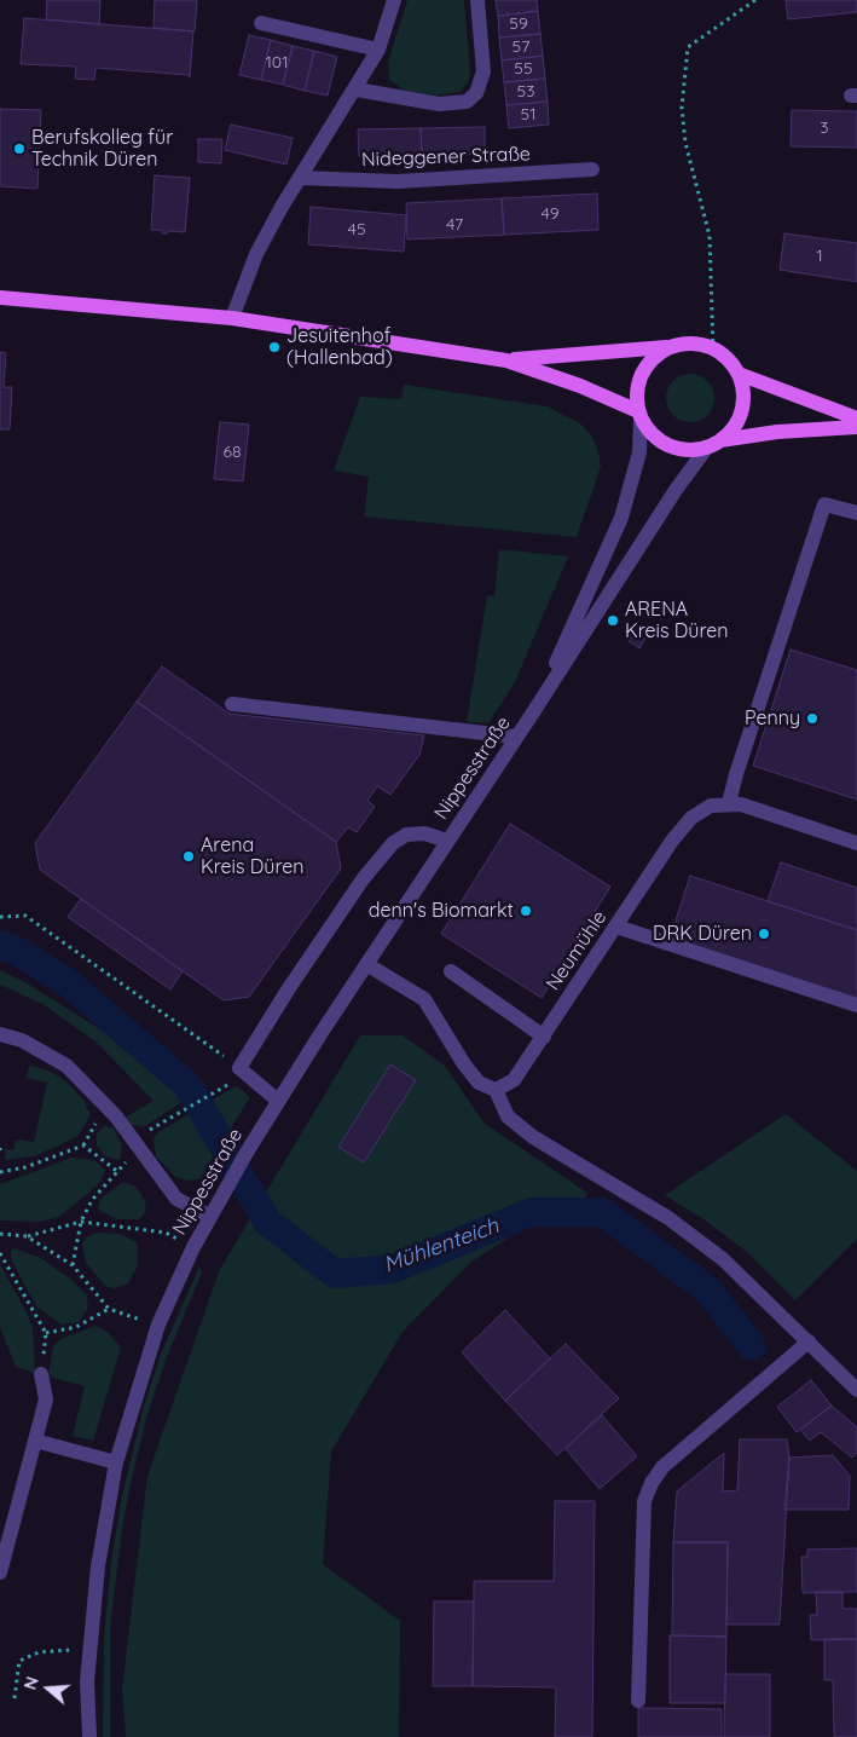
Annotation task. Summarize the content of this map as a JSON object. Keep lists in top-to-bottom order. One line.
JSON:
{"streets":{"street":["Nideggener Straße","Nippesstraße","Neumühle"]},"water":["Mühlenteich"],"places":["Berufskolleg für Technik Düren","Jesuitenhof (Hallenbad)","ARENA Kreis Düren","Penny","Arena Kreis Düren","denn's Biomarkt","DRK Düren"],"house_numbers":["59","57","101","55","53","51","3","49","47","45","1","68"],"north":"left"}
